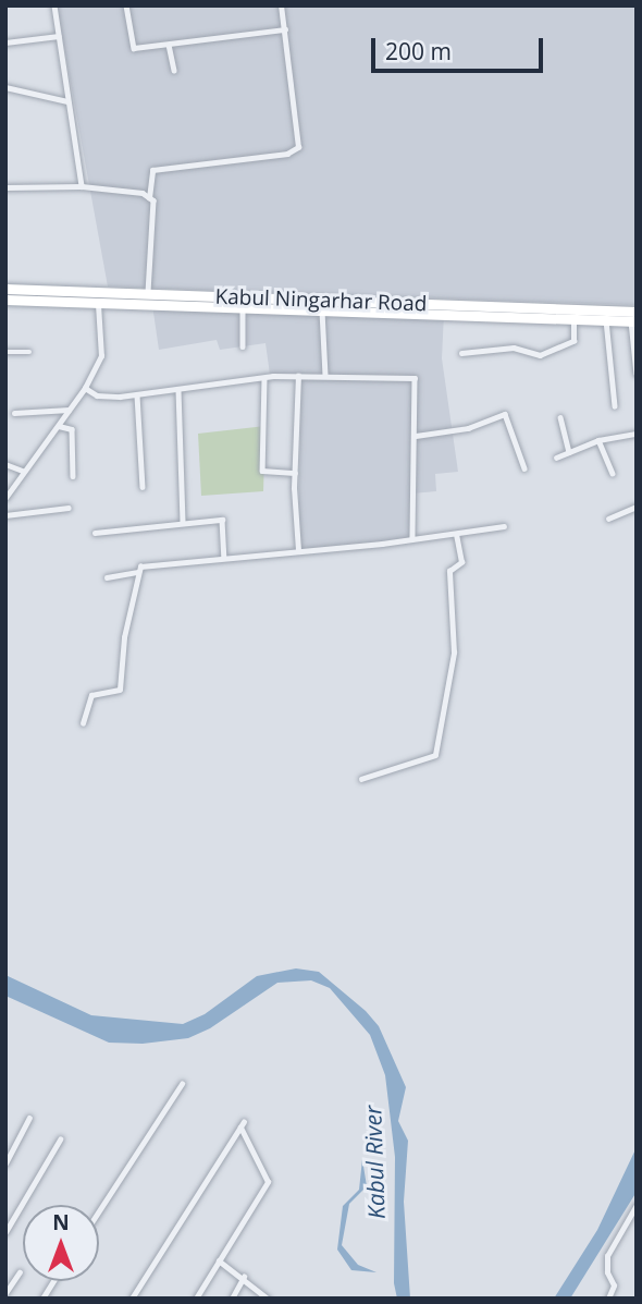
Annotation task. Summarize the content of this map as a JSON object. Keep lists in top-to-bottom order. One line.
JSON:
{"streets":{"highway":["Kabul Ningarhar Road"]},"water":["Kabul River"],"scale_bar":"200 m","north":"top"}
